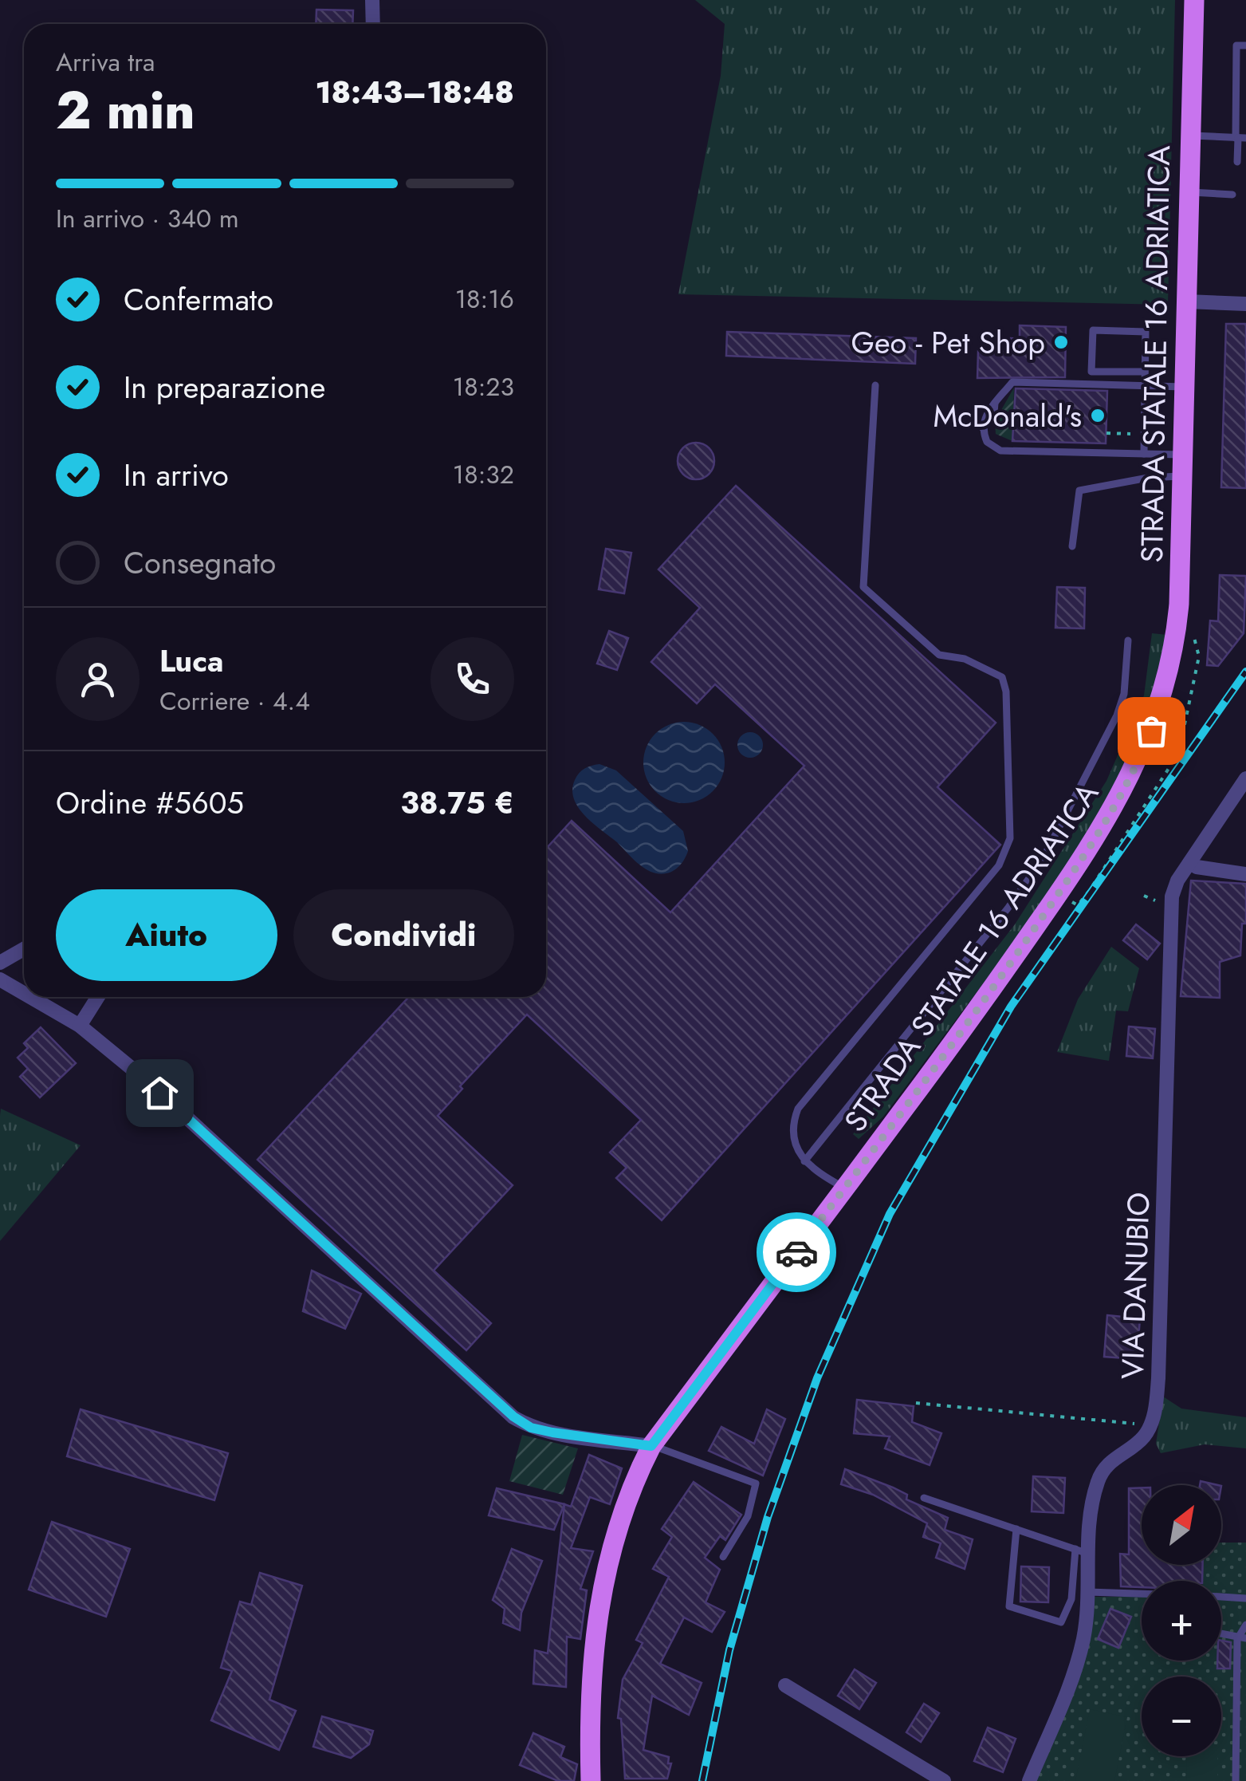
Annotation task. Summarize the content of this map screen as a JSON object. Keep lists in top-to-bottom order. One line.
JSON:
{"streets":{"main road":["STRADA STATALE 16 ADRIATICA"],"street":["VIA DANUBIO"]},"places":["Geo - Pet Shop","McDonald's"],"north":"top right","page":{"heading":["2 min","Arriva tra","18:43–18:48"],"panel":["Luca","Corriere · 4.4","Ordine #5605","38.75 €"],"bar":"In arrivo · 340 m","list":[["Confermato","18:16"],["In preparazione","18:23"],["In arrivo","18:32"],"Consegnato"],"buttons":["Aiuto","Condividi"],"map_buttons":["+","−"]}}
